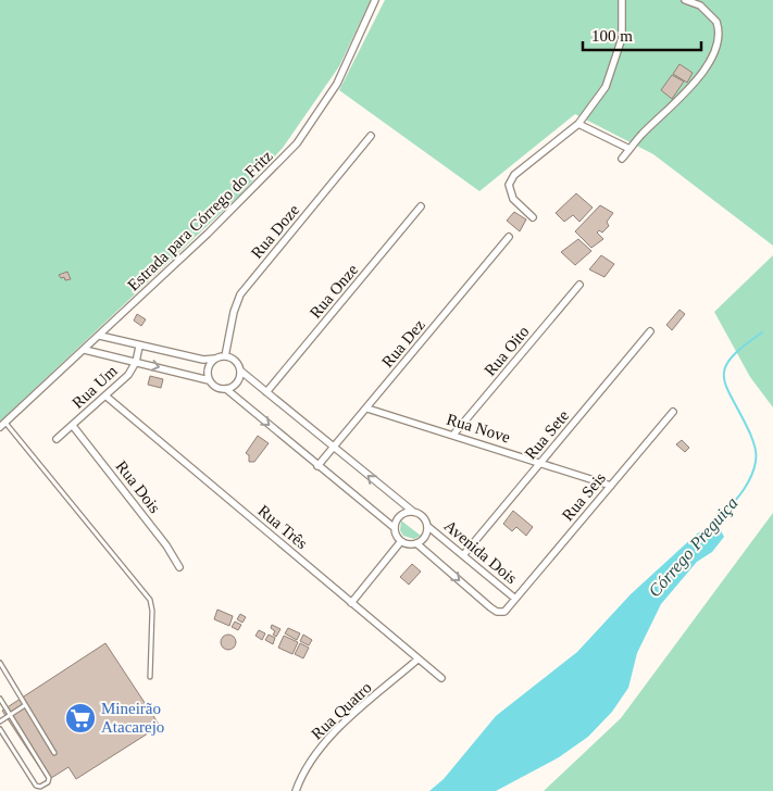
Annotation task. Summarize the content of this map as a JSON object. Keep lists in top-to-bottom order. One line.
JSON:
{"streets":{"street":["Estrada para Córrego do Fritz","Rua Doze","Rua Onze","Rua Dez","Rua Oito","Rua Um","Rua Nove","Rua Sete","Rua Dois","Rua Seis","Rua Três","Avenida Dois","Rua Quatro"]},"crossings":[["Rua Doze","Avenida Dois"],["Rua Onze","Avenida Dois"],["Rua Dez","Rua Nove"],["Rua Dez","Avenida Dois"],["Rua Oito","Rua Nove"],["Rua Um","Rua Dois"],["Rua Um","Rua Três"],["Rua Nove","Rua Sete"],["Rua Nove","Rua Seis"],["Rua Sete","Avenida Dois"],["Rua Seis","Avenida Dois"],["Rua Três","Rua Quatro"]],"water":["Córrego Preguiça"],"places":{"supermarket":["Mineirão Atacarejo"]},"scale_bar":"100 m"}
